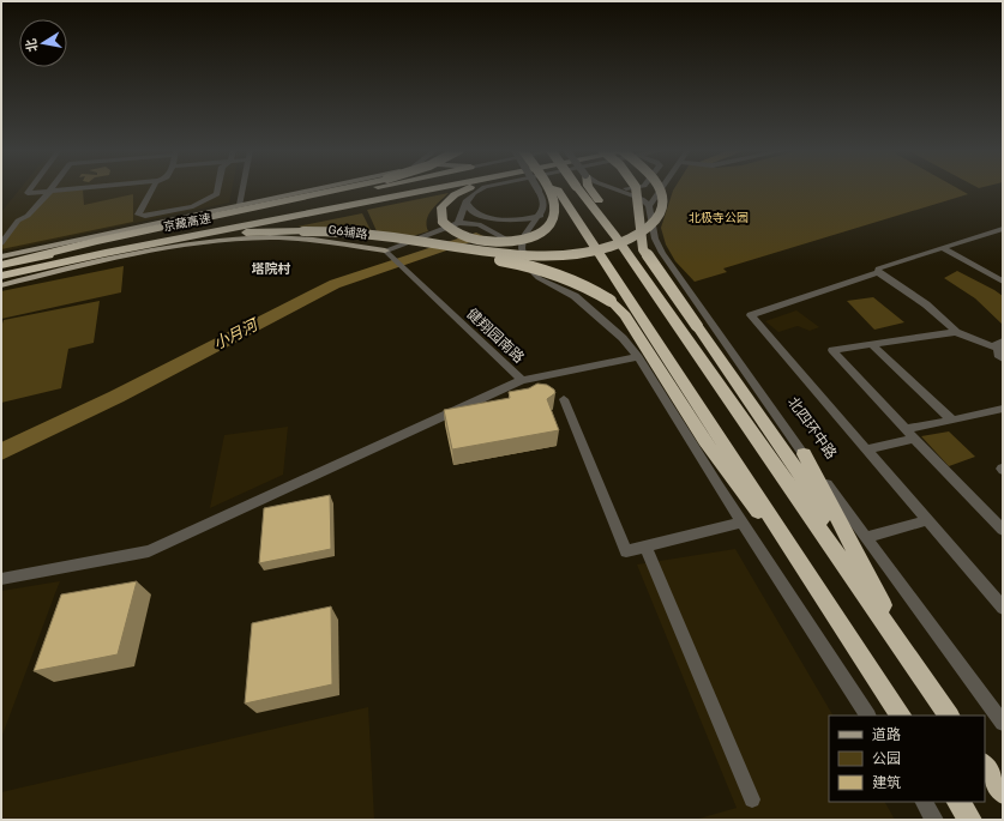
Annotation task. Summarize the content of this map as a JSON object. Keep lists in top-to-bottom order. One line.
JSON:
{"streets":{"highway":["京藏高速"],"main road":["G6辅路"],"street":["健翔园南路","北四环中路"]},"crossings":[["G6辅路","健翔园南路"]],"districts":["塔院村"],"water":["小月河"],"parks":["北极寺公园"],"legend":["道路","公园","建筑"],"north":"left"}
